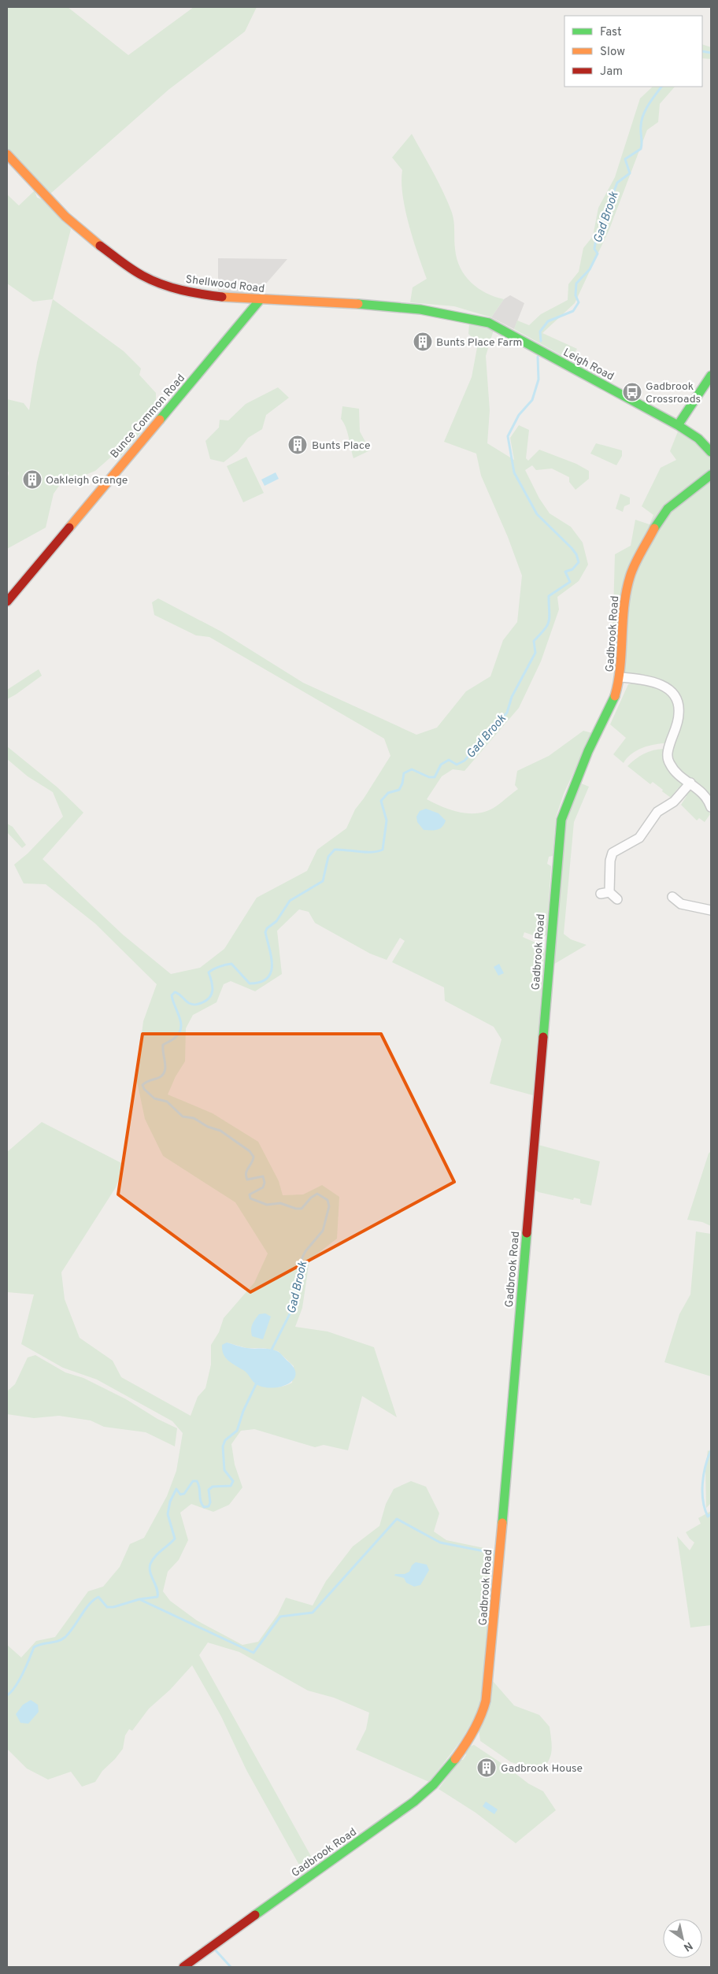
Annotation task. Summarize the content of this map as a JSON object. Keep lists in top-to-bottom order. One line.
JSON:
{"streets":{"street":["Shellwood Road","Leigh Road","Bunce Common Road","Gadbrook Road"]},"crossings":[["Shellwood Road","Leigh Road"],["Shellwood Road","Bunce Common Road"]],"water":["Gad Brook"],"places":{"building":["Bunts Place Farm","Bunts Place","Oakleigh Grange","Gadbrook House"],"bus stop":["Gadbrook Crossroads"]},"legend":["Fast","Slow","Jam"],"north":"bottom right"}
